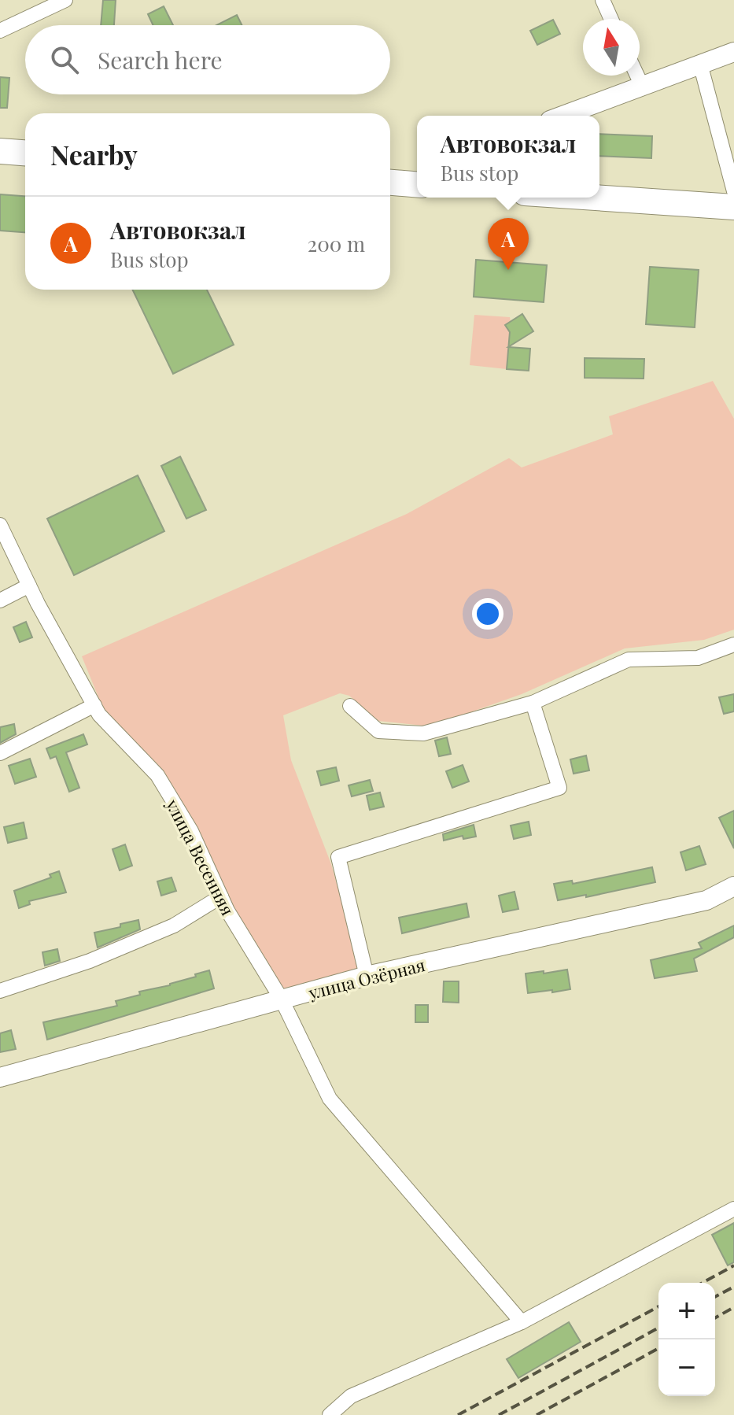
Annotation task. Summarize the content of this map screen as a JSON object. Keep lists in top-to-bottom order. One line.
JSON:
{"streets":{"street":["улица Весенняя","улица Озёрная"]},"crossings":[["улица Весенняя","улица Озёрная"]],"north":"top","page":{"search":"Search here","heading":"Nearby","popup":["Автовокзал","Bus stop"],"list":[{"mark":"A","name":"Автовокзал","note":"Bus stop","value":"200 m"}],"pins":"A","map_buttons":["+","−"]}}
